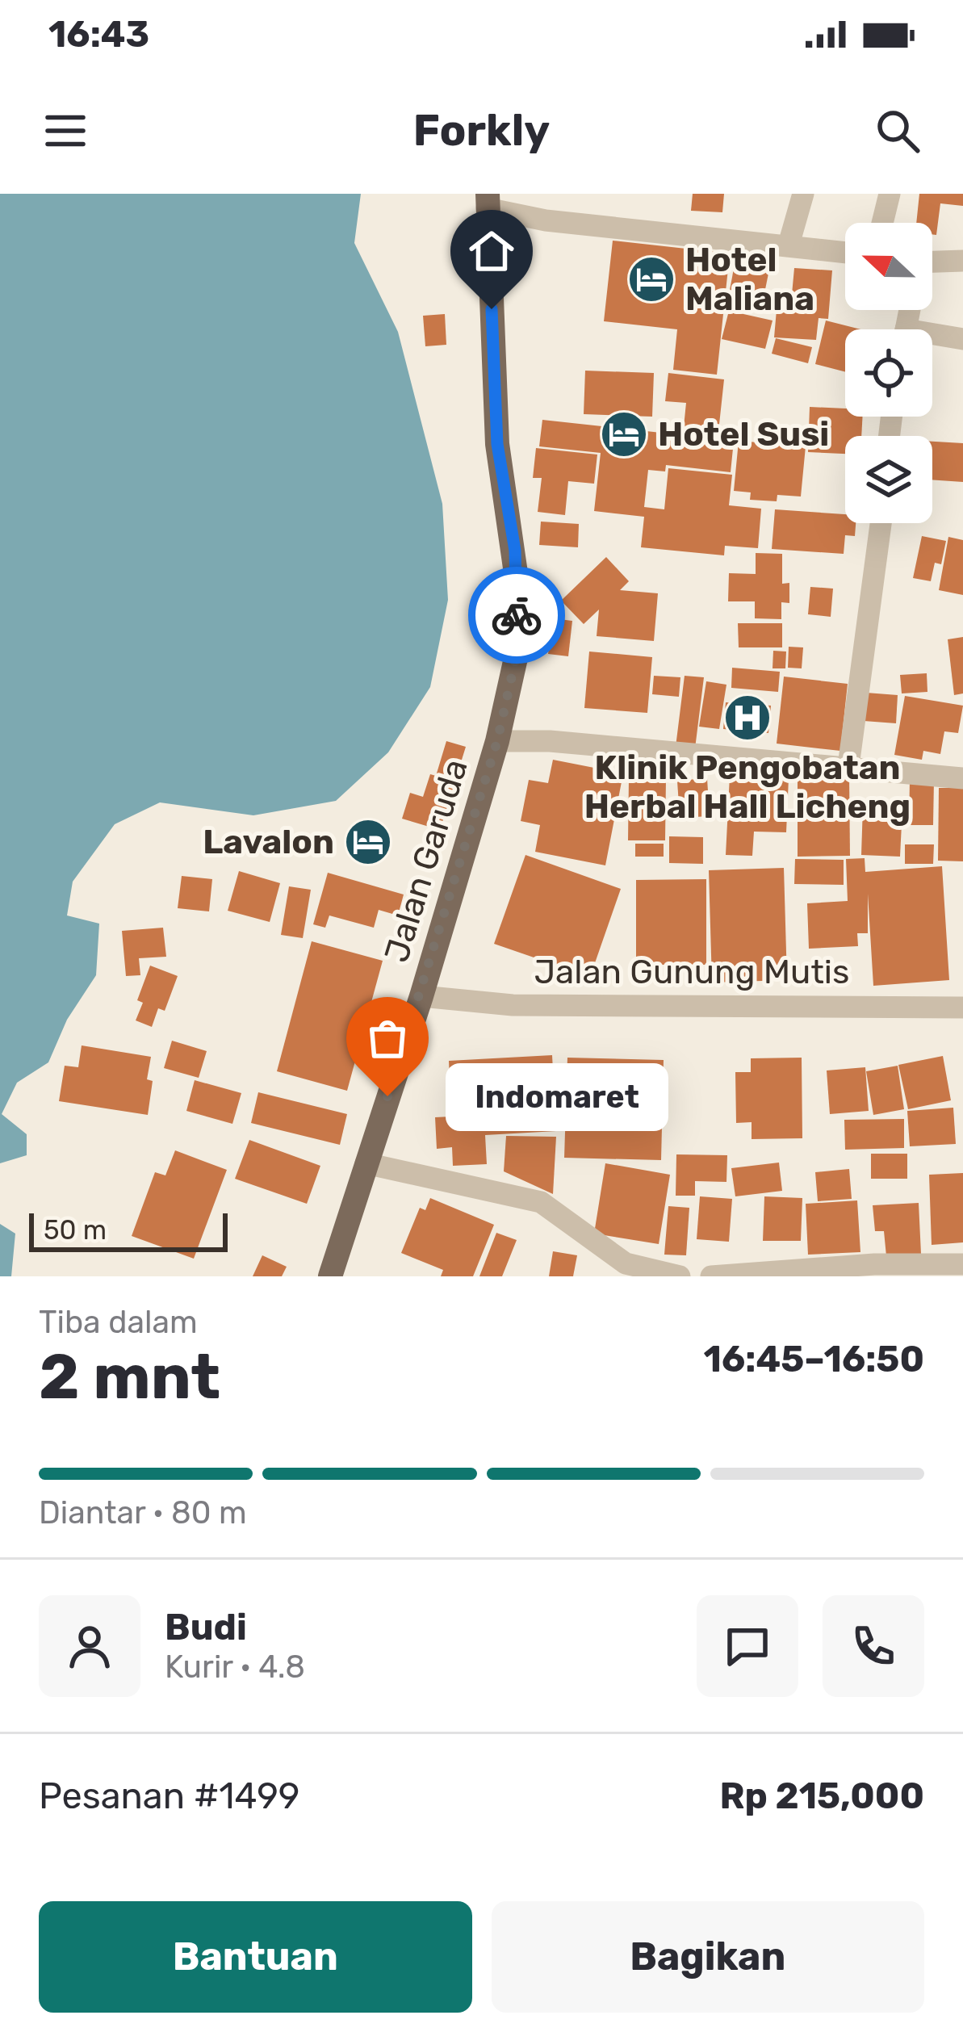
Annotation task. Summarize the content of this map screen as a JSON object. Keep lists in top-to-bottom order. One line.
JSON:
{"streets":{"main road":["Jalan Garuda"],"street":["Jalan Gunung Mutis"]},"crossings":[["Jalan Garuda","Jalan Gunung Mutis"]],"places":{"hotel":["Hotel Maliana","Hotel Susi","Lavalon"],"hospital":["Klinik Pengobatan Herbal Hall Licheng"],"other":["Indomaret"]},"scale_bar":"50 m","north":"left","page":{"status":"16:43","header":"Forkly","bubble":"Indomaret","scale":"50 m","heading":["2 mnt","Tiba dalam","16:45–16:50"],"panel":["Budi","Kurir · 4.8","Pesanan #1499","Rp 215,000"],"bar":"Diantar · 80 m","buttons":["Bantuan","Bagikan"]}}
